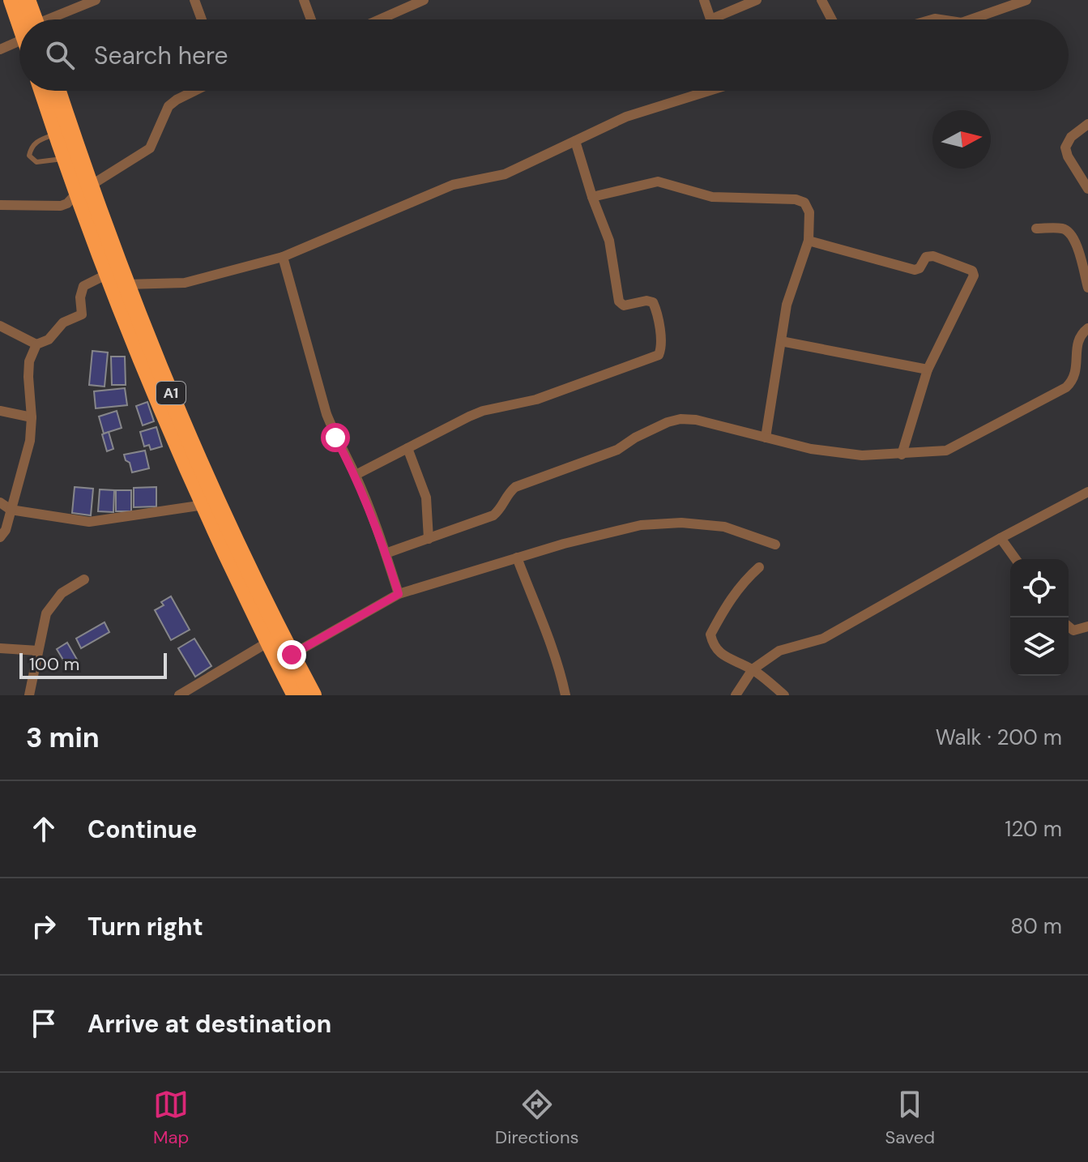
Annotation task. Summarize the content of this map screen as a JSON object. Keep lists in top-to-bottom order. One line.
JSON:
{"streets":{"highway":["A1"]},"scale_bar":"100 m","north":"right","page":{"search":"Search here","scale":"100 m","heading":["3 min","Walk · 200 m"],"list":[["Continue","120 m"],["Turn right","80 m"],"Arrive at destination"],"nav":["Map","Directions","Saved"]}}
